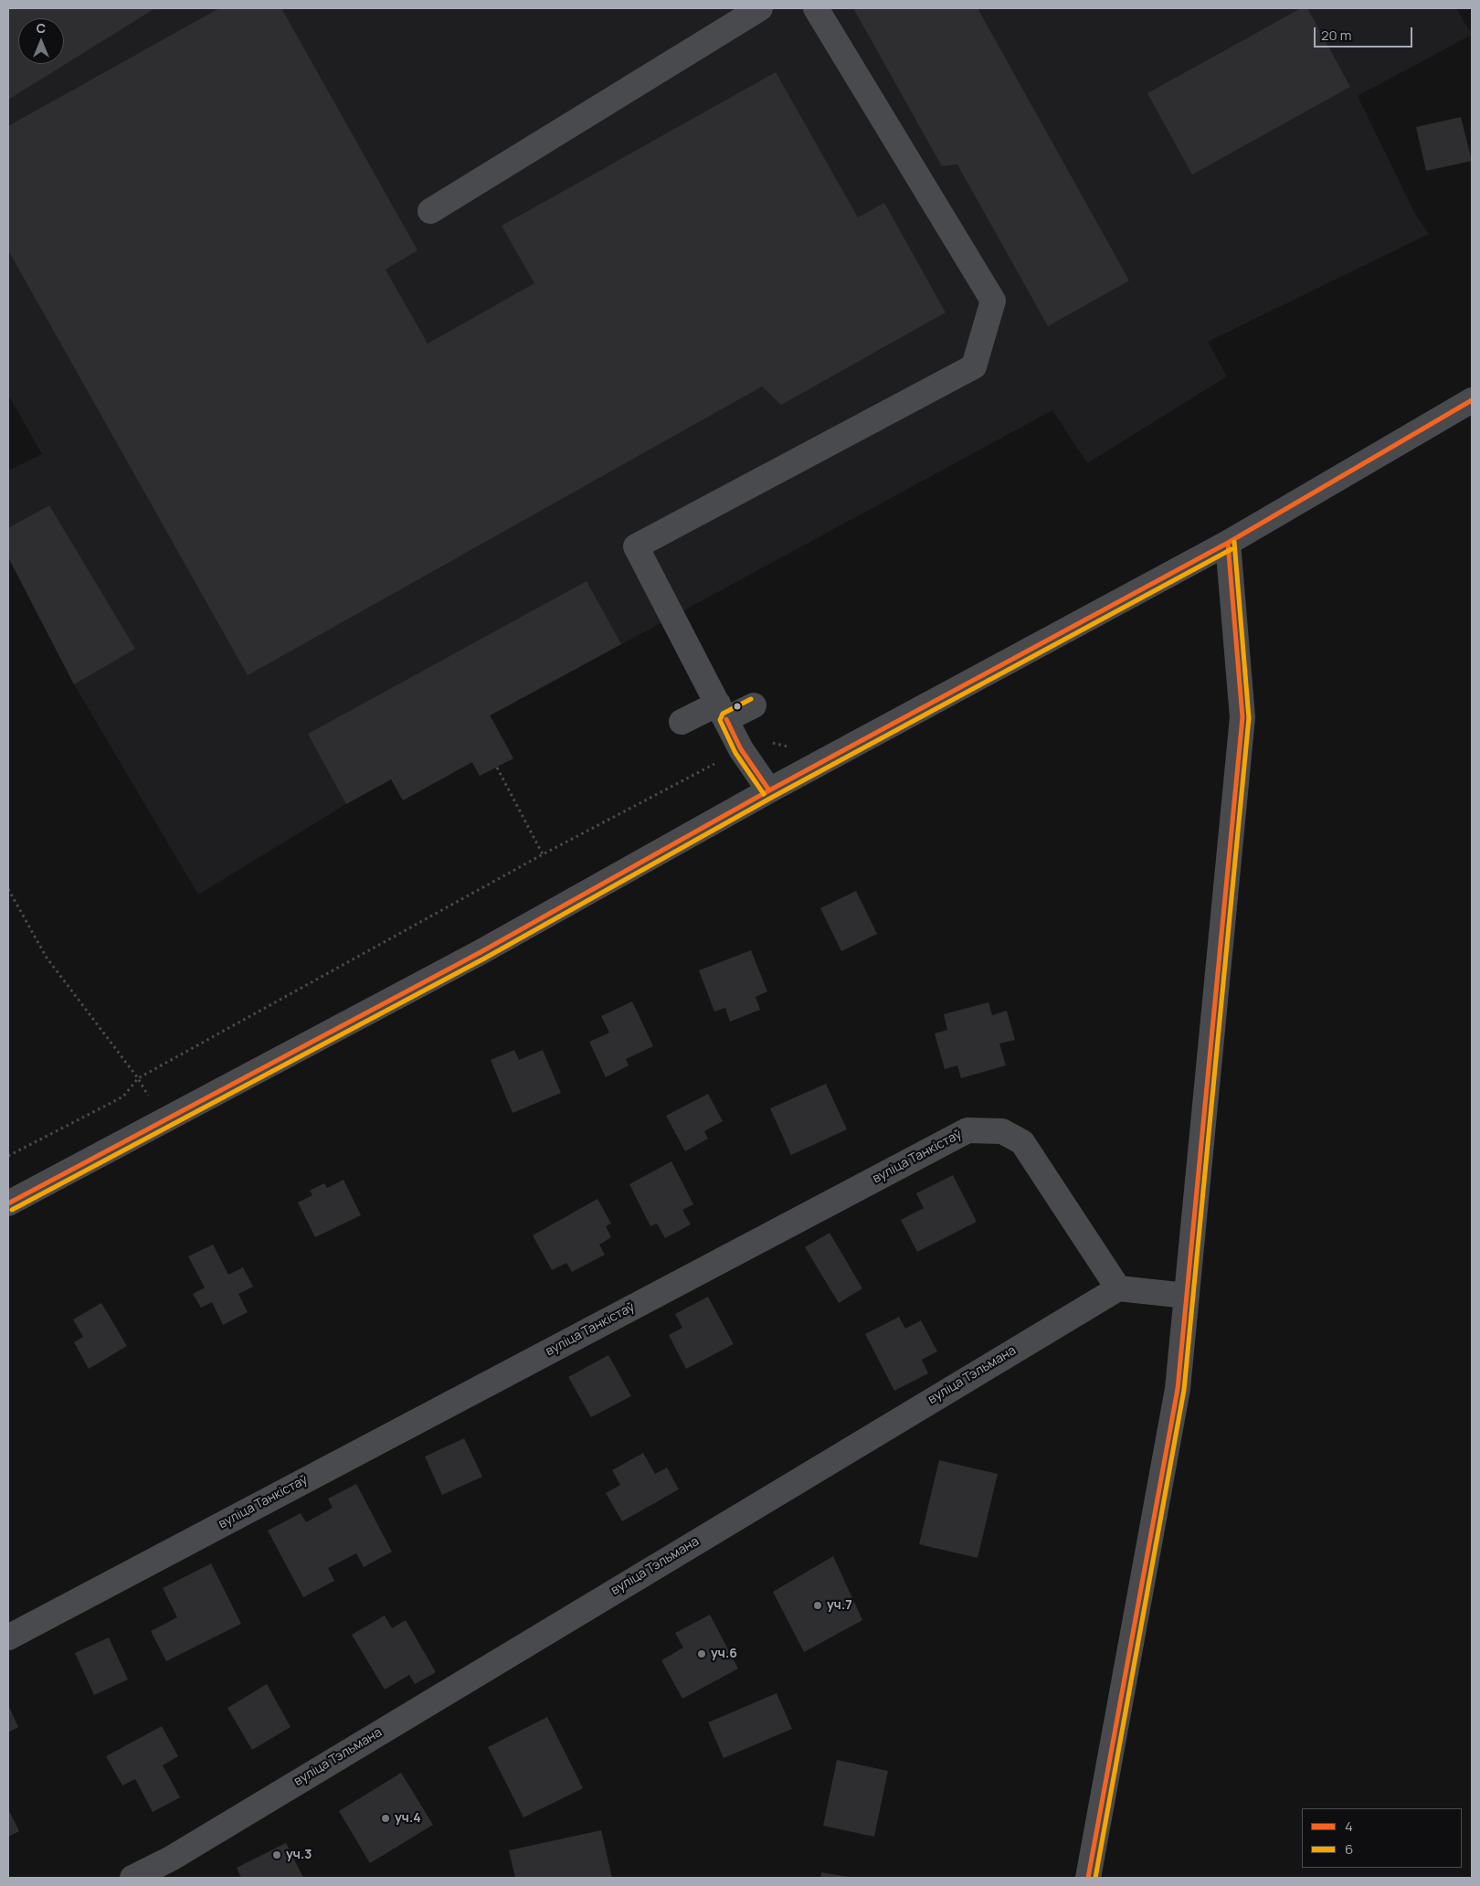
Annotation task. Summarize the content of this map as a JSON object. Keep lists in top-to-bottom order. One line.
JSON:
{"streets":{"street":["вуліца Танкістаў","вуліца Тэльмана"]},"crossings":[["вуліца Танкістаў","вуліца Тэльмана"]],"places":["уч.7","уч.6","уч.4","уч.3"],"lines":["transit line 4","transit line 6"],"legend":["4","6"],"scale_bar":"20 m","north":"top"}
